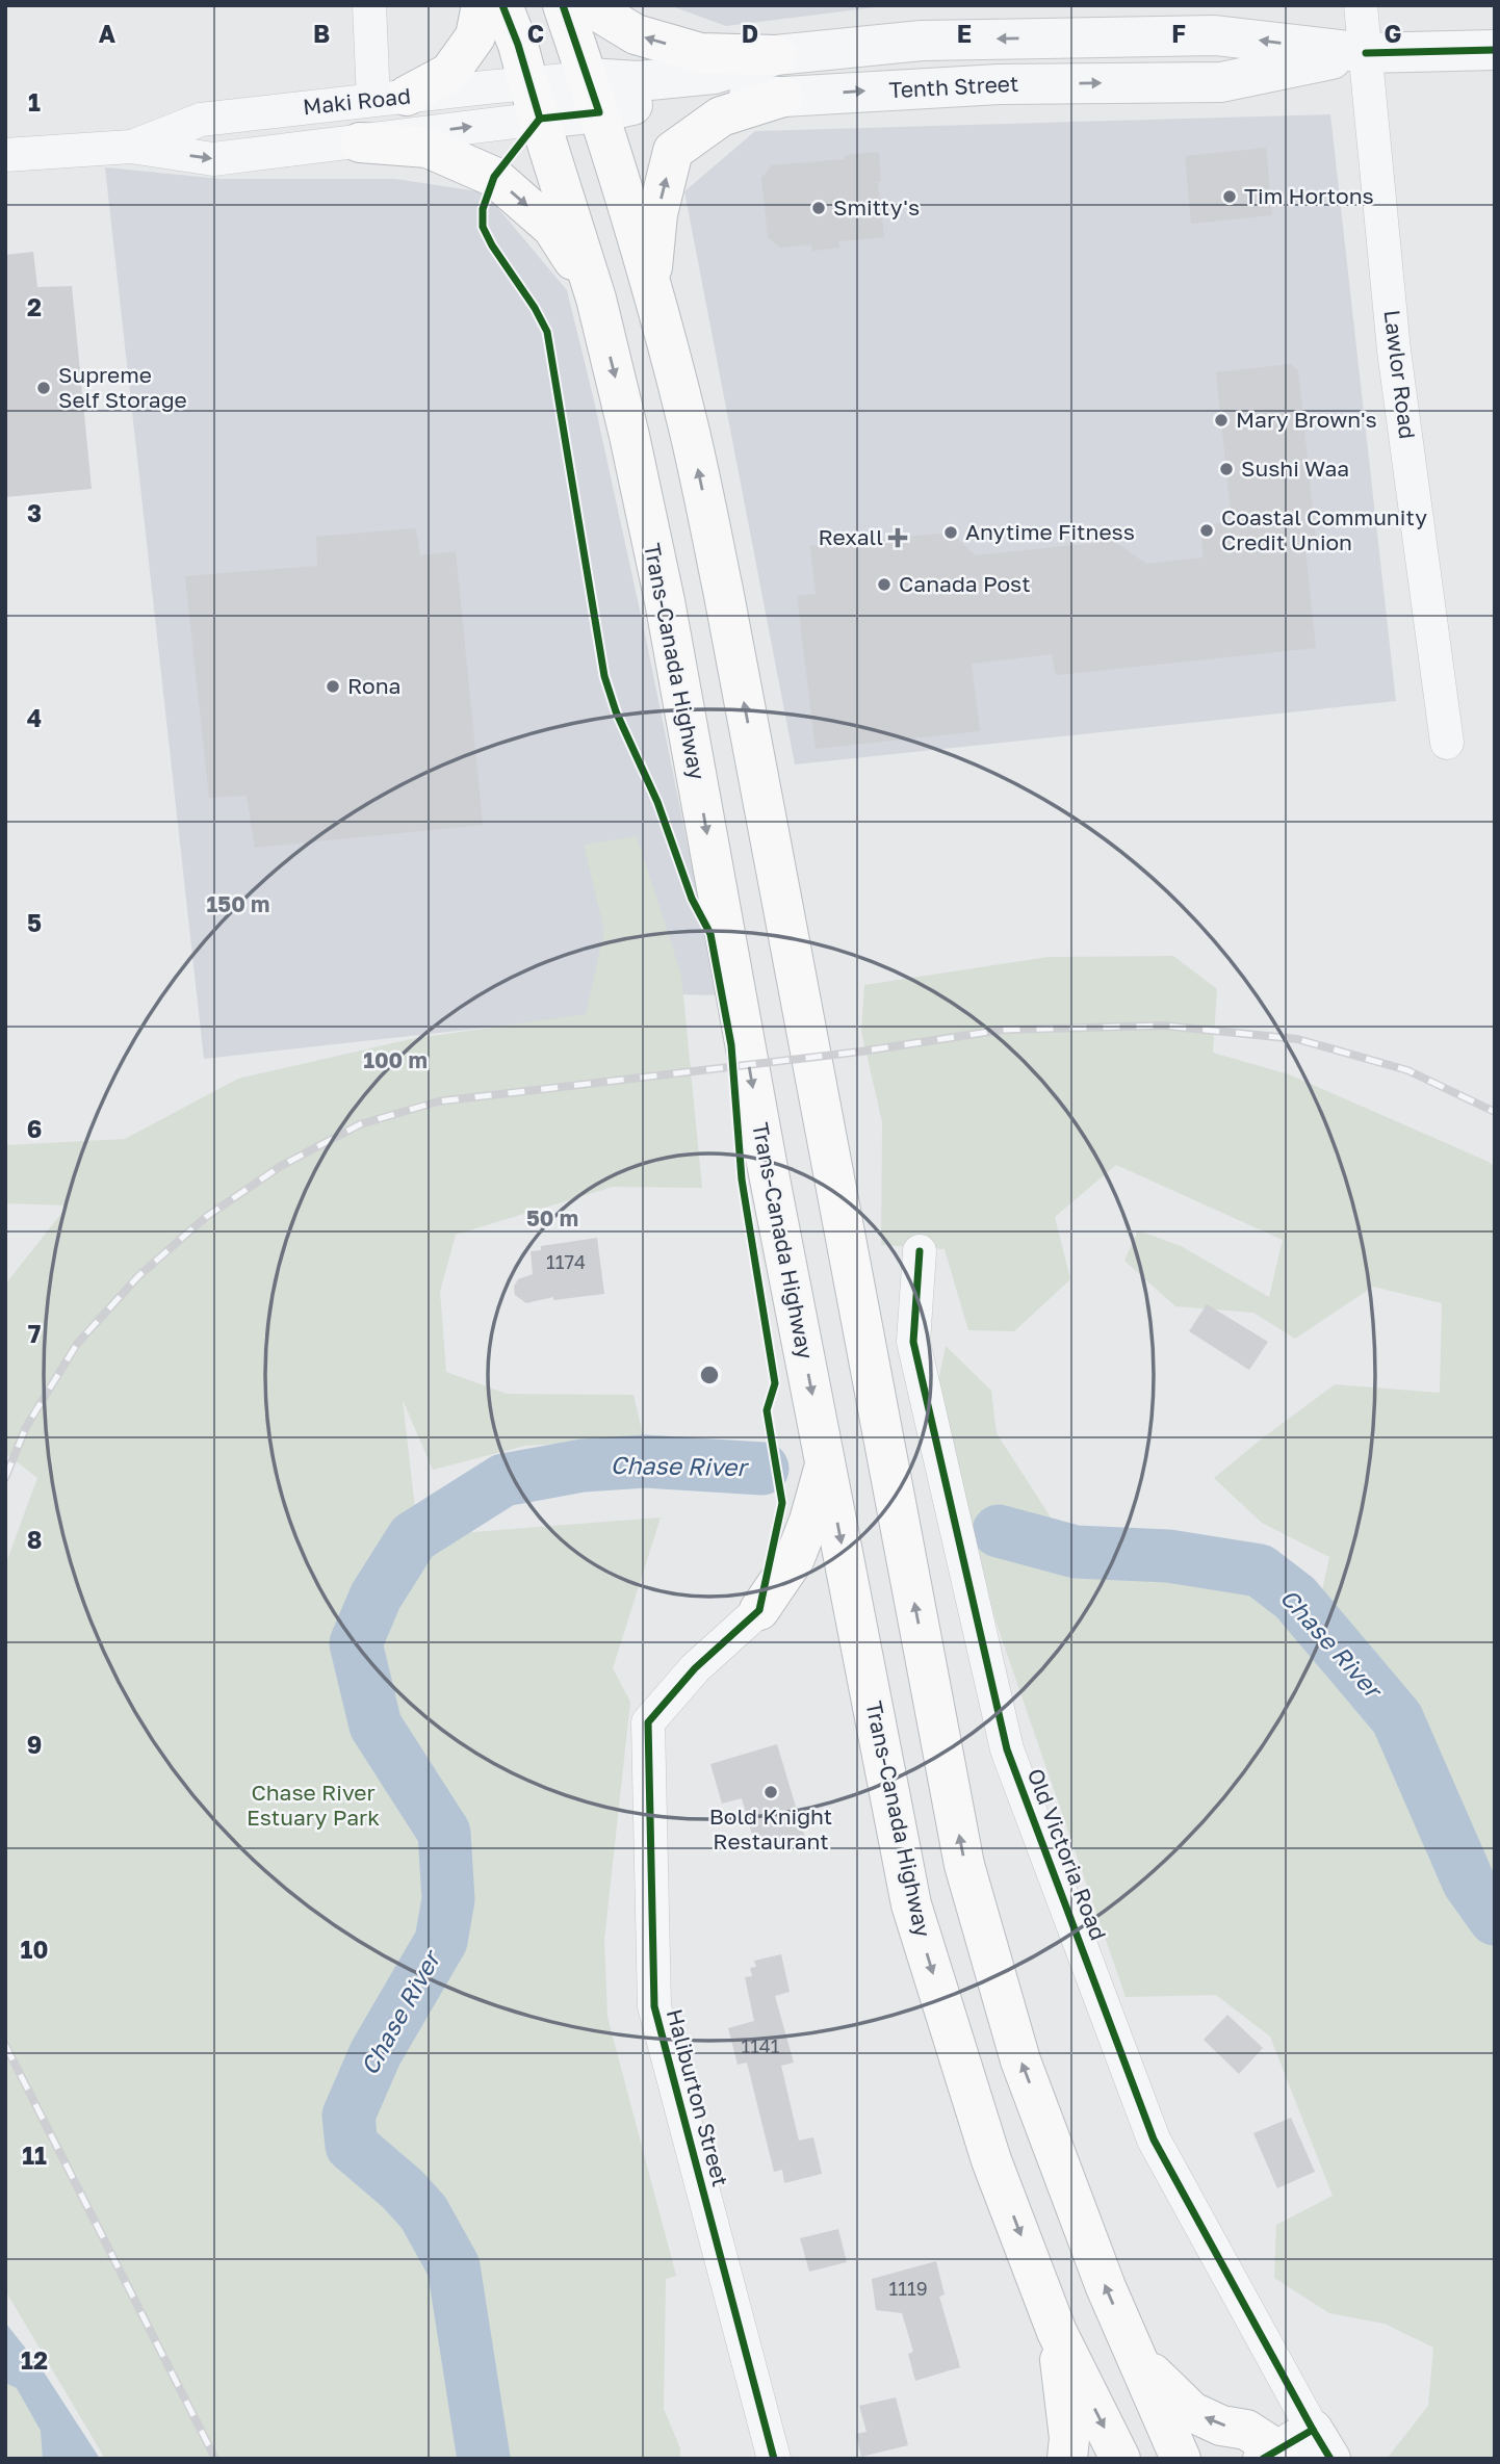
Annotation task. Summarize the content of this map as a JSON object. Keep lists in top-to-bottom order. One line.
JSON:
{"streets":{"highway":["Trans-Canada Highway"],"street":["Tenth Street","Maki Road","Lawlor Road","Old Victoria Road","Haliburton Street"]},"crossings":[["Tenth Street","Maki Road"],["Tenth Street","Lawlor Road"],["Tenth Street","Trans-Canada Highway"],["Maki Road","Trans-Canada Highway"]],"water":["Chase River"],"parks":["Chase River Estuary Park"],"places":{"other":["Tim Hortons","Smitty's","Supreme Self Storage","Mary Brown's","Sushi Waa","Coastal Community Credit Union","Anytime Fitness","Canada Post","Rona","Bold Knight Restaurant"],"health":["Rexall"]},"house_numbers":["1174","1141","1119"],"grid":{"columns":["A","B","C","D","E","F","G"],"rows":["1","2","3","4","5","6","7","8","9","10","11","12"]},"rings":["150 m","100 m","50 m"]}
